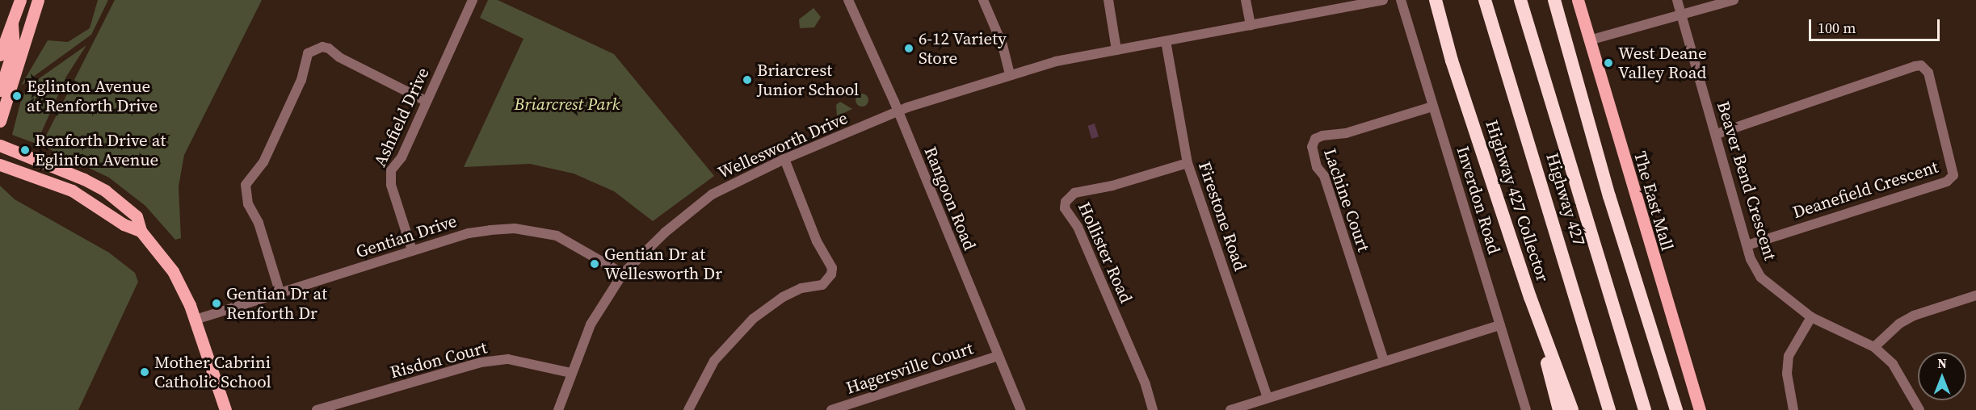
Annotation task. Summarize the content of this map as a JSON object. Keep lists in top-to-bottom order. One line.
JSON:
{"streets":{"highway":["Highway 427","Highway 427 Collector"],"main road":["The East Mall"],"street":["Ashfield Drive","Wellesworth Drive","Beaver Bend Crescent","Deanefield Crescent","Rangoon Road","Lachine Court","Inverdon Road","Firestone Road","Gentian Drive","Hollister Road","Risdon Court","Hagersville Court"]},"crossings":[["Ashfield Drive","Gentian Drive"],["Wellesworth Drive","Rangoon Road"],["Wellesworth Drive","Firestone Road"],["Wellesworth Drive","Gentian Drive"],["Wellesworth Drive","Risdon Court"],["Beaver Bend Crescent","Deanefield Crescent"],["Rangoon Road","Hagersville Court"],["Lachine Court","Inverdon Road"],["Firestone Road","Hollister Road"]],"parks":["Briarcrest Park"],"places":["6-12 Variety Store","West Deane Valley Road","Briarcrest Junior School","Eglinton Avenue at Renforth Drive","Renforth Drive at Eglinton Avenue","Gentian Dr at Wellesworth Dr","Gentian Dr at Renforth Dr","Mother Cabrini Catholic School"],"scale_bar":"100 m","north":"top"}
